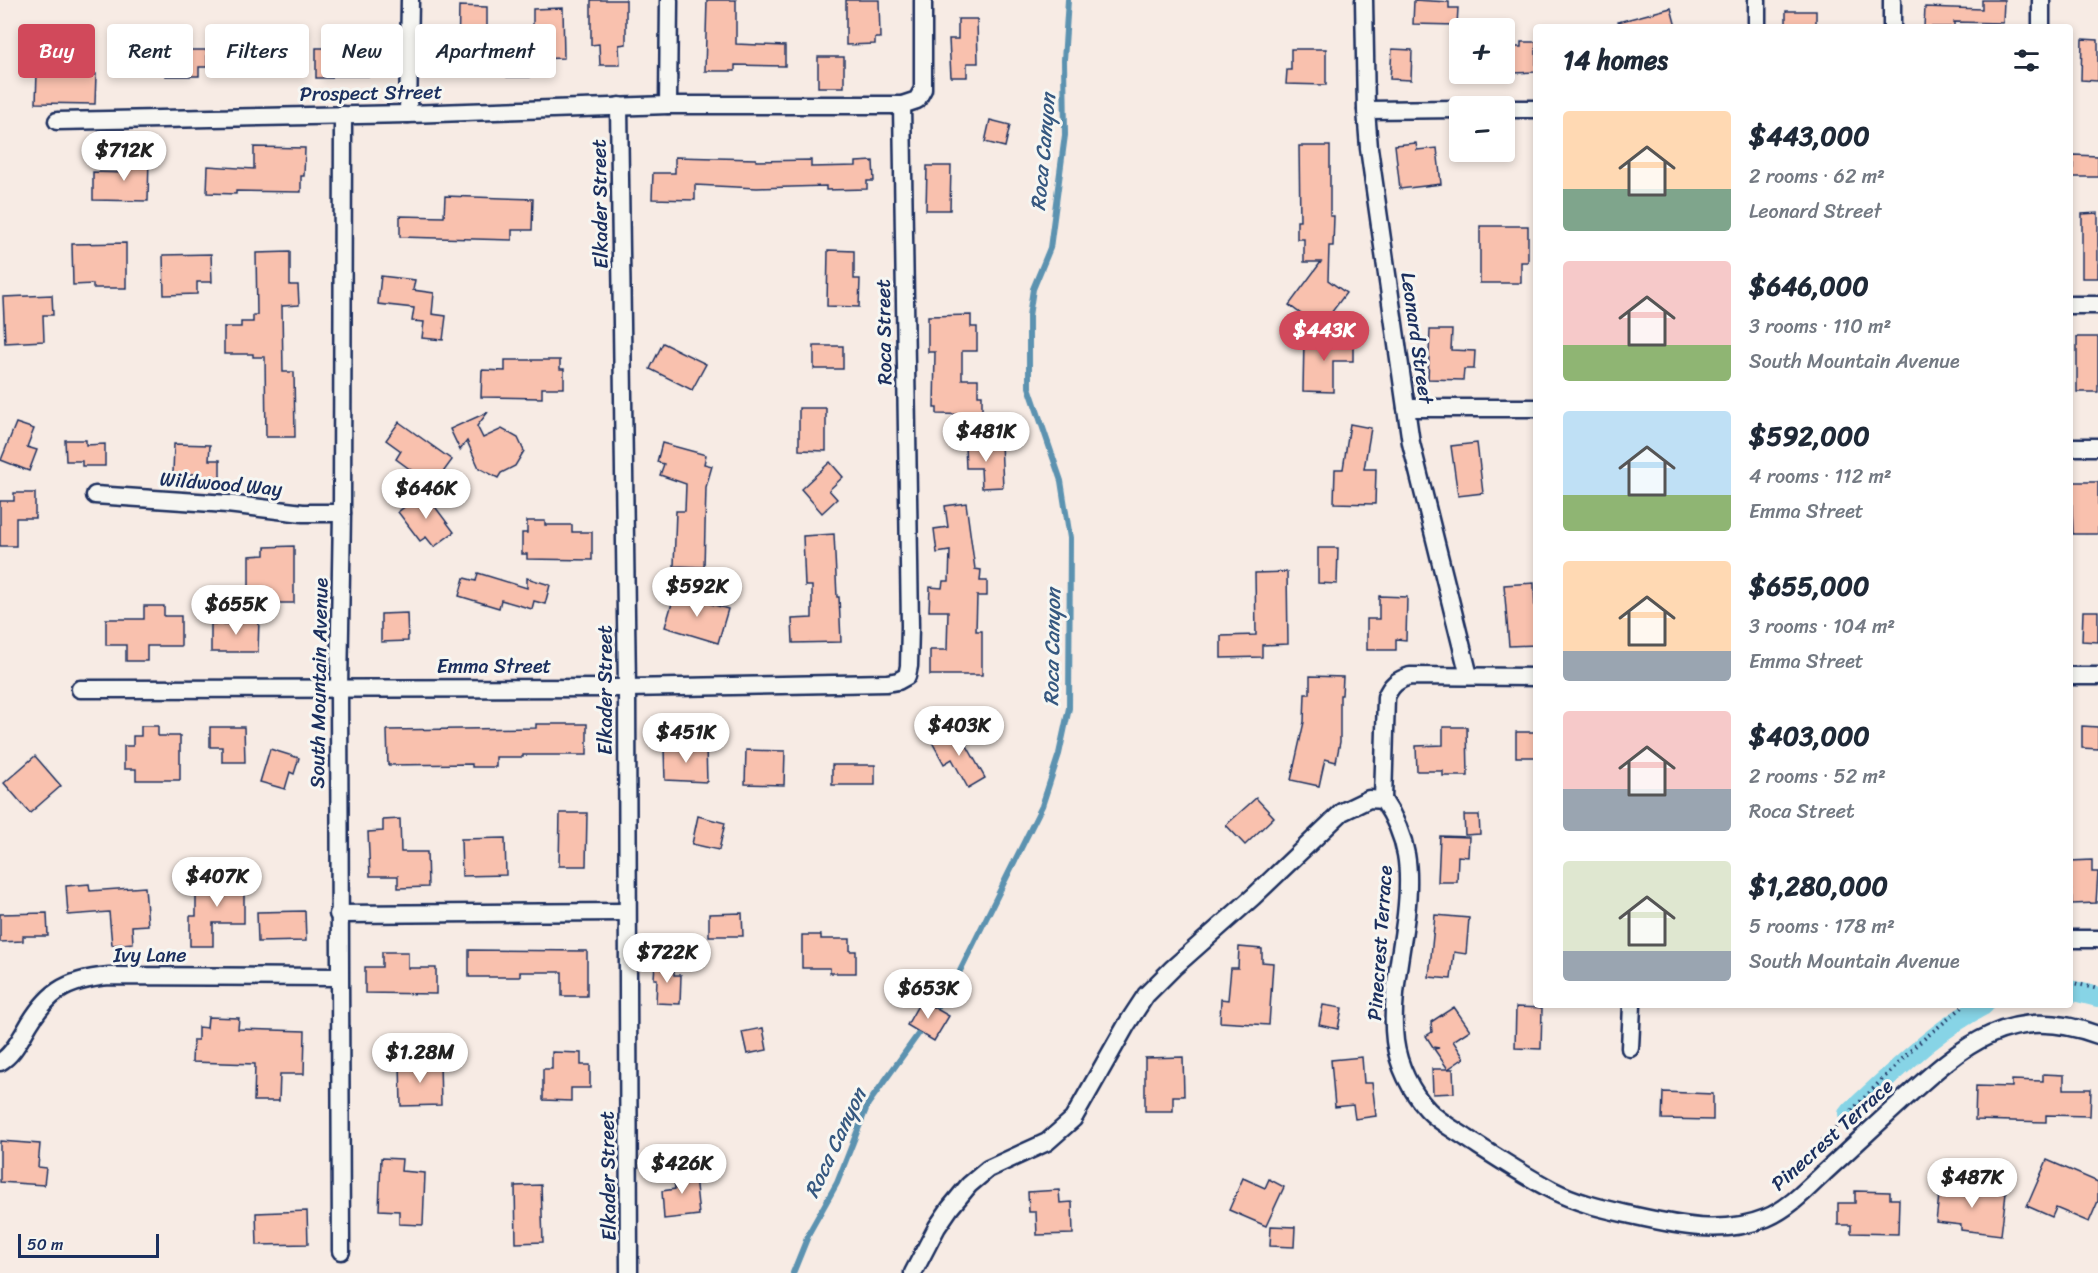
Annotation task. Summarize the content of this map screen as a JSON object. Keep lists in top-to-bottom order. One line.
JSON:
{"streets":{"street":["Prospect Street","Elkader Street","Roca Street","Leonard Street","Wildwood Way","Emma Street","South Mountain Avenue","Pinecrest Terrace","Ivy Lane"]},"crossings":[["Prospect Street","Elkader Street"],["Prospect Street","Roca Street"],["Prospect Street","South Mountain Avenue"],["Elkader Street","Emma Street"],["Roca Street","Emma Street"],["Wildwood Way","South Mountain Avenue"],["Emma Street","South Mountain Avenue"],["South Mountain Avenue","Ivy Lane"]],"water":["Roca Canyon"],"scale_bar":"50 m","page":{"map_buttons":["+","−"],"chip":["Buy","Rent","Filters","New","Apartment"],"heading":"14 homes","list":[{"name":"$443,000","note":"2 rooms · 62 m² · Leonard Street"},{"name":"$646,000","note":"3 rooms · 110 m² · South Mountain Avenue"},{"name":"$592,000","note":"4 rooms · 112 m² · Emma Street"},{"name":"$655,000","note":"3 rooms · 104 m² · Emma Street"},{"name":"$403,000","note":"2 rooms · 52 m² · Roca Street"},{"name":"$1,280,000","note":"5 rooms · 178 m² · South Mountain Avenue"}],"price":["$712K","$443K","$481K","$646K","$592K","$655K","$403K","$451K","$407K","$722K","$653K","$1.28M","$426K","$487K"],"scale":"50 m"}}
